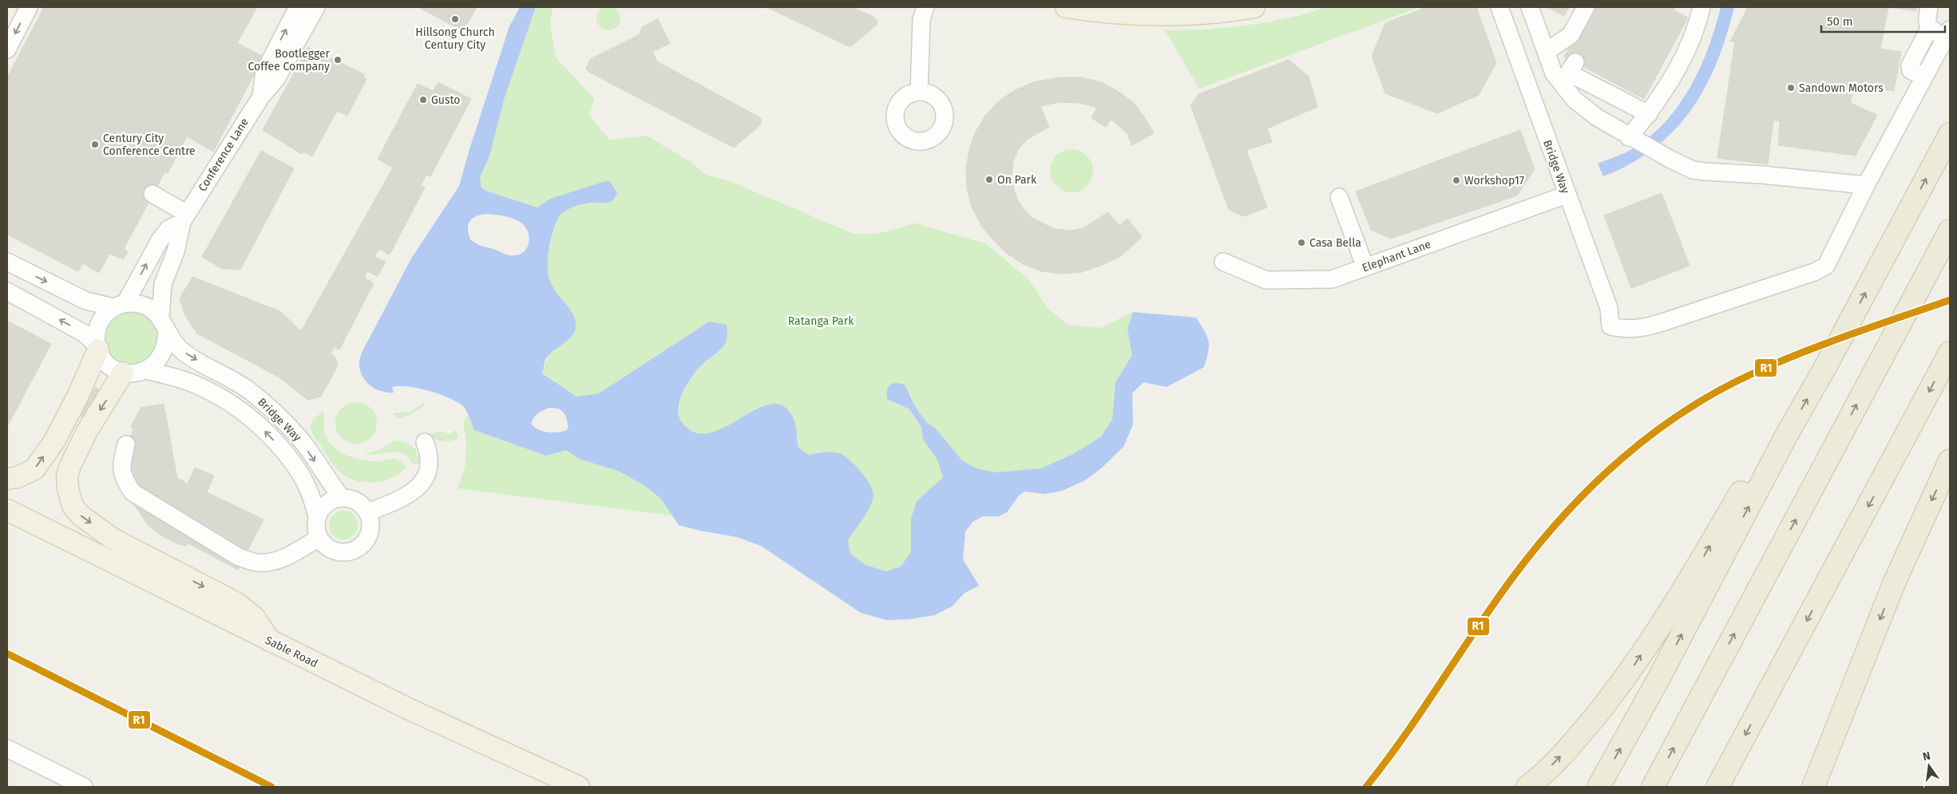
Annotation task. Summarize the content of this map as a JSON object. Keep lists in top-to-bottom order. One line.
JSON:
{"streets":{"main road":["Sable Road"],"lane":["Conference Lane","Bridge Way","Elephant Lane"]},"crossings":[["Conference Lane","Bridge Way"],["Bridge Way","Elephant Lane"]],"parks":["Ratanga Park"],"places":["Hillsong Church Century City","Bootlegger Coffee Company","Sandown Motors","Gusto","Century City Conference Centre","On Park","Workshop17","Casa Bella"],"lines":["transit line R1"],"scale_bar":"50 m","north":"top"}
